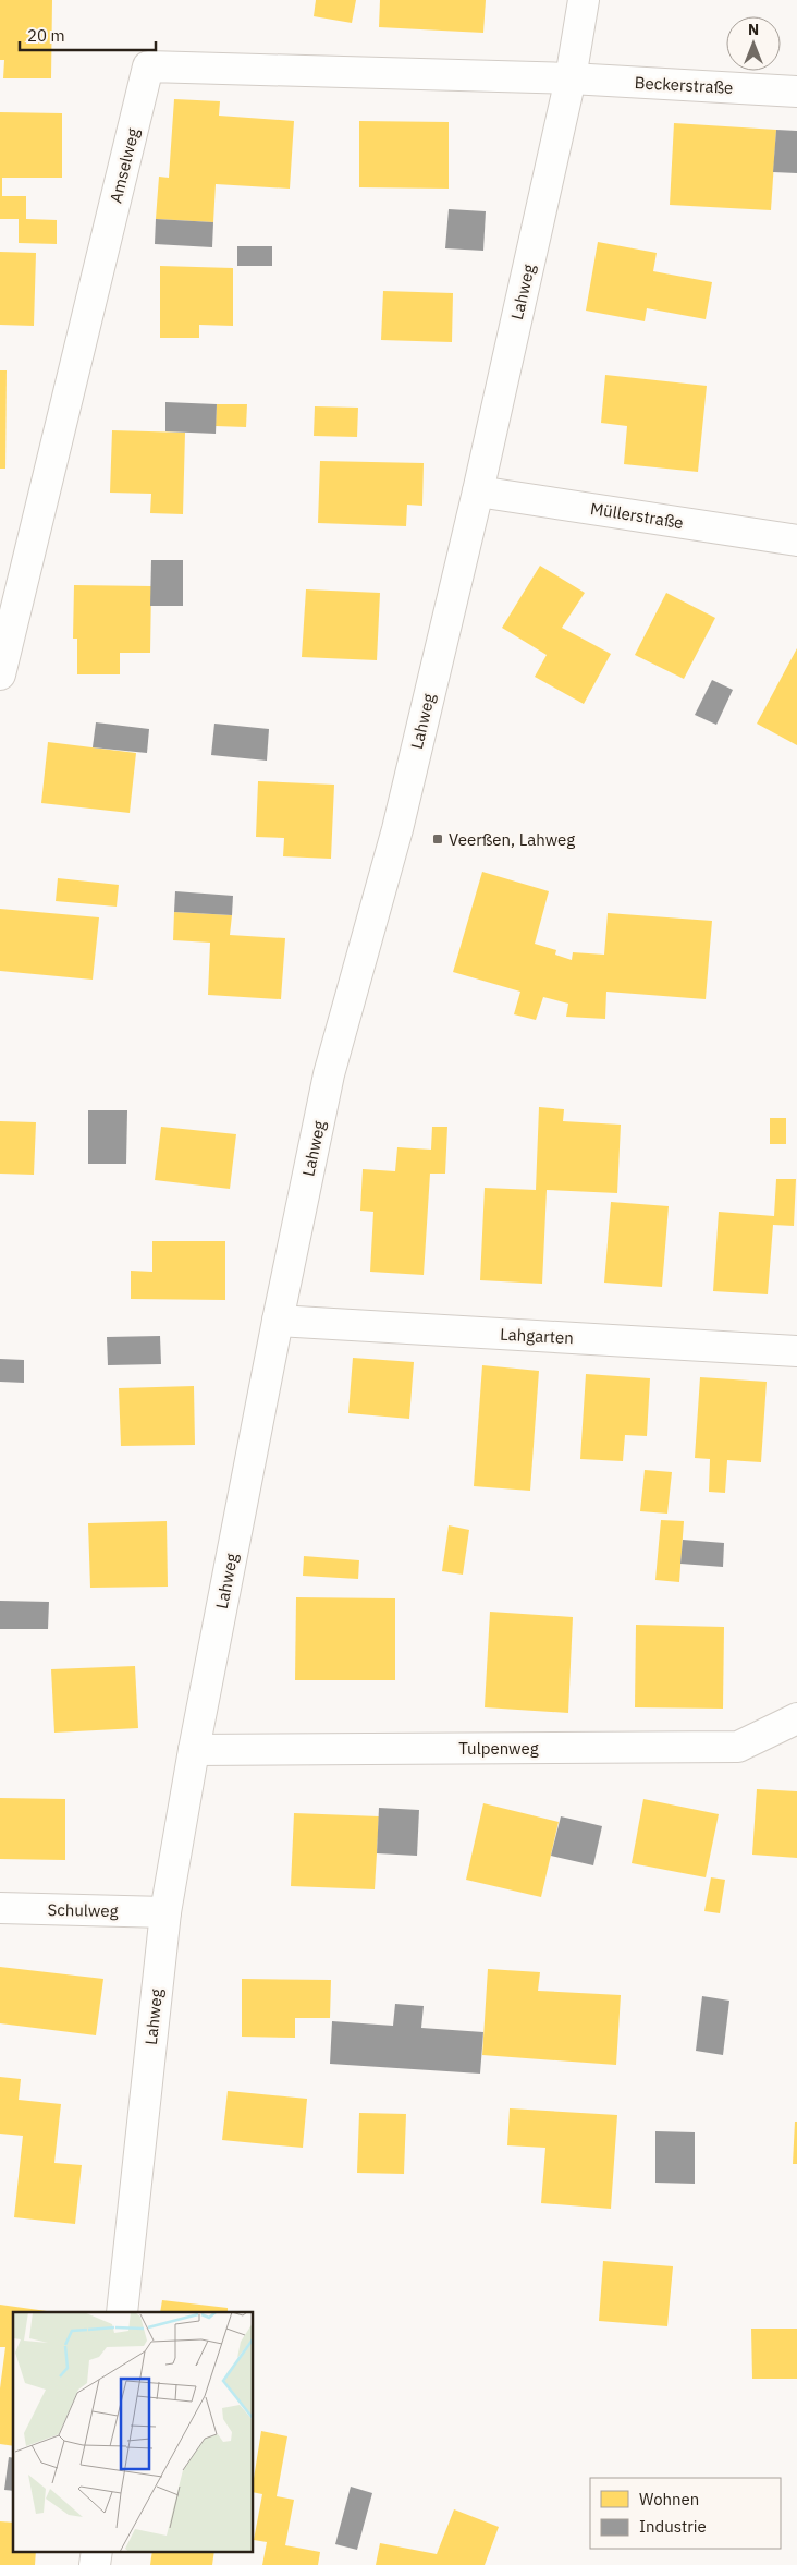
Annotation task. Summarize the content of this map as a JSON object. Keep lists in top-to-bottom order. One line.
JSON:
{"streets":{"street":["Beckerstraße","Amselweg","Lahweg","Müllerstraße","Lahgarten","Tulpenweg","Schulweg"]},"crossings":[["Beckerstraße","Amselweg"],["Beckerstraße","Lahweg"],["Amselweg","Lahweg"],["Lahweg","Müllerstraße"],["Lahweg","Lahgarten"],["Lahweg","Tulpenweg"],["Lahweg","Schulweg"]],"places":{"transit":["Veerßen, Lahweg"]},"legend":["Wohnen","Industrie"],"scale_bar":"20 m","north":"top"}
